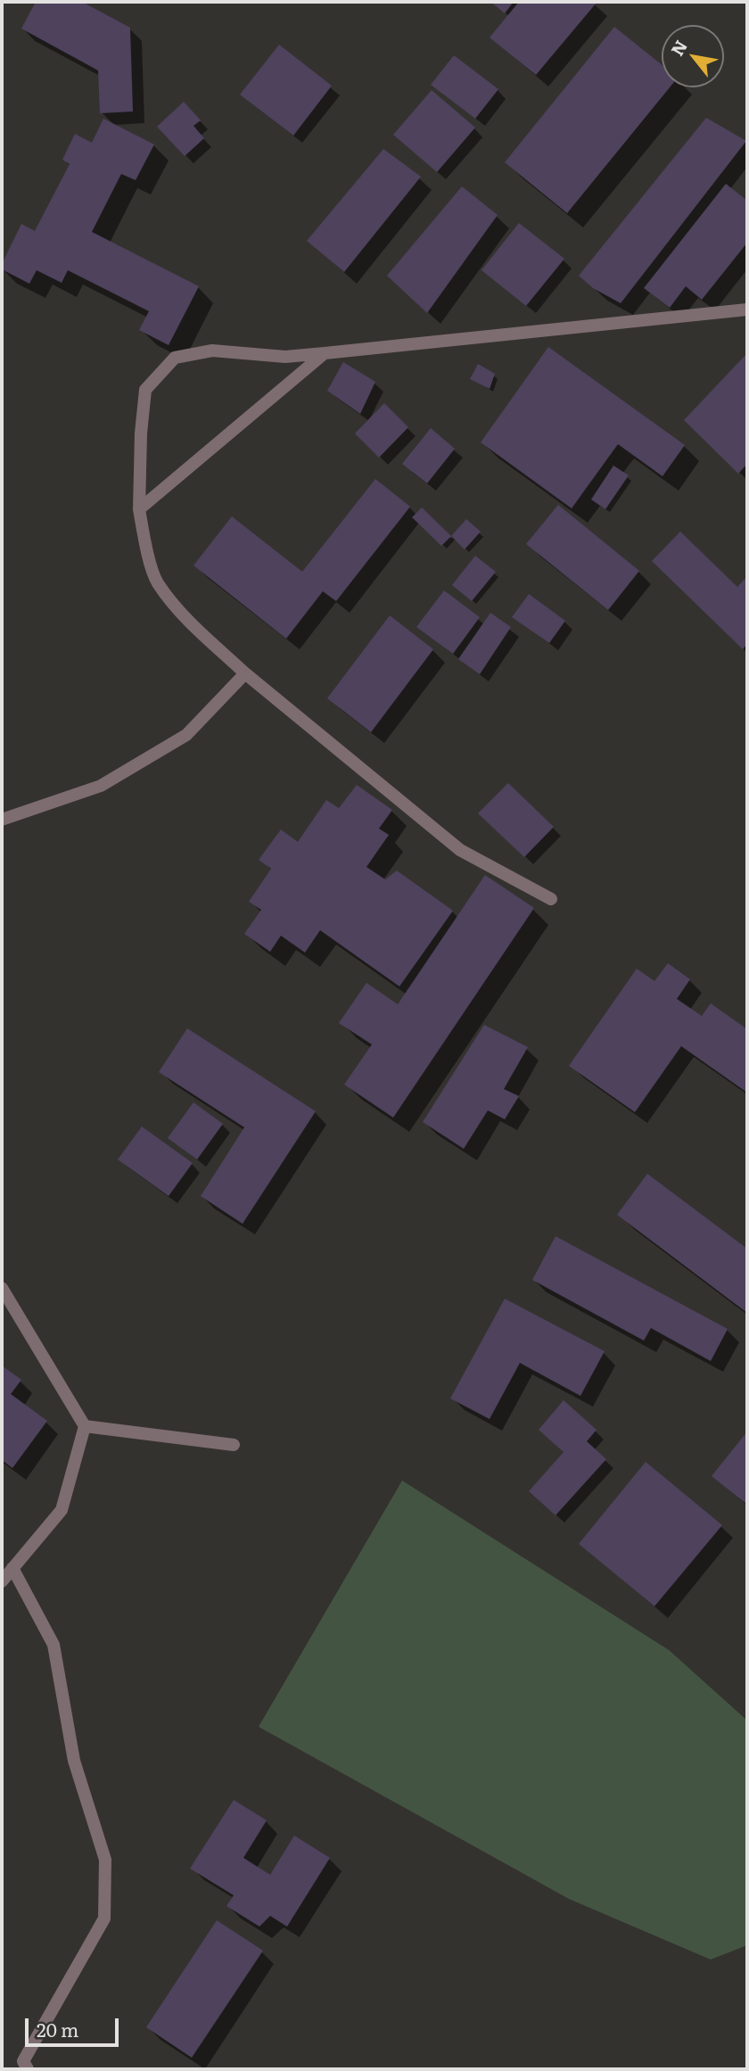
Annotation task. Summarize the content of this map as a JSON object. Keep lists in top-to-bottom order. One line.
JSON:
{"scale_bar":"20 m","north":"top left"}
